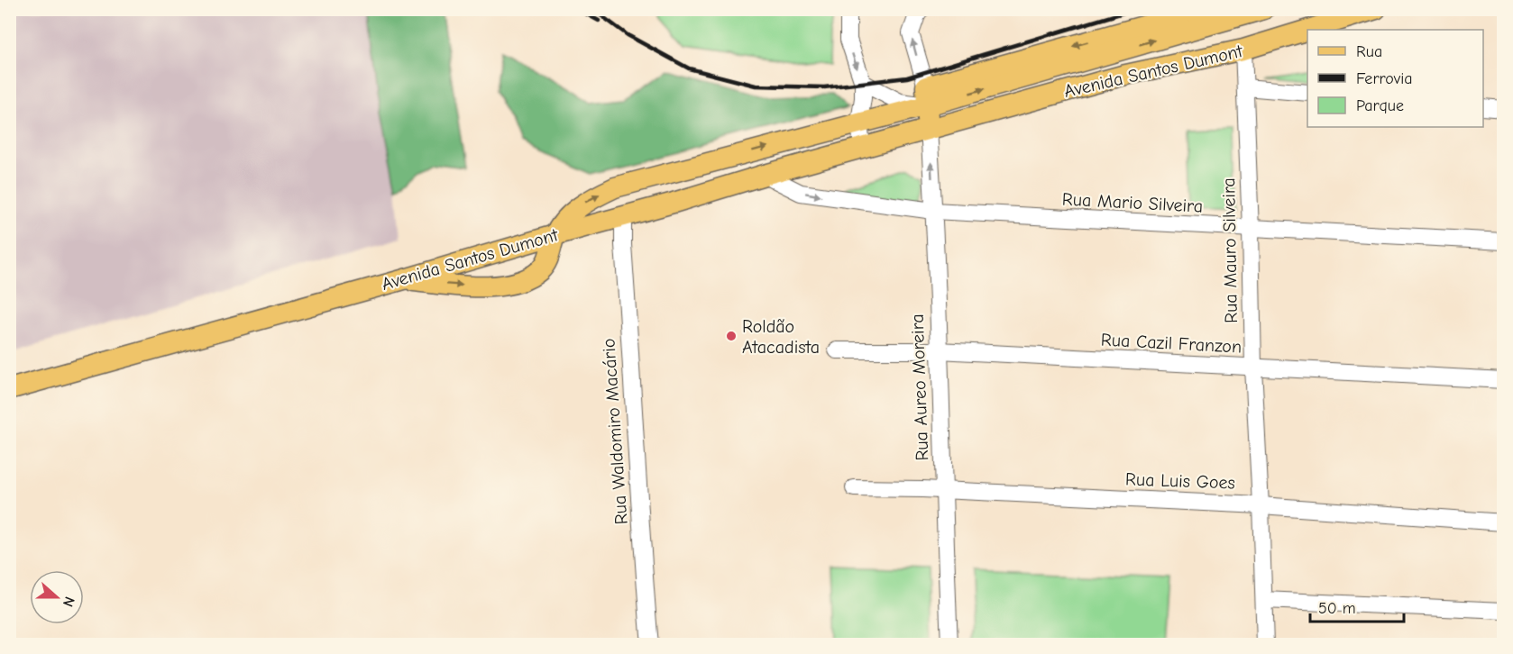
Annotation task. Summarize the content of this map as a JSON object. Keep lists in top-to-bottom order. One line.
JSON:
{"streets":{"main road":["Avenida Santos Dumont"],"street":["Rua Mario Silveira","Rua Mauro Silveira","Rua Cazil Franzon","Rua Aureo Moreira","Rua Waldomiro Macário","Rua Luis Goes"]},"crossings":[["Avenida Santos Dumont","Rua Mario Silveira"],["Avenida Santos Dumont","Rua Mauro Silveira"],["Avenida Santos Dumont","Rua Aureo Moreira"],["Avenida Santos Dumont","Rua Waldomiro Macário"],["Rua Mario Silveira","Rua Mauro Silveira"],["Rua Mario Silveira","Rua Aureo Moreira"],["Rua Mauro Silveira","Rua Cazil Franzon"],["Rua Mauro Silveira","Rua Luis Goes"],["Rua Cazil Franzon","Rua Aureo Moreira"],["Rua Aureo Moreira","Rua Luis Goes"]],"places":["Roldão Atacadista"],"legend":["Rua","Ferrovia","Parque"],"scale_bar":"50 m","north":"right"}
